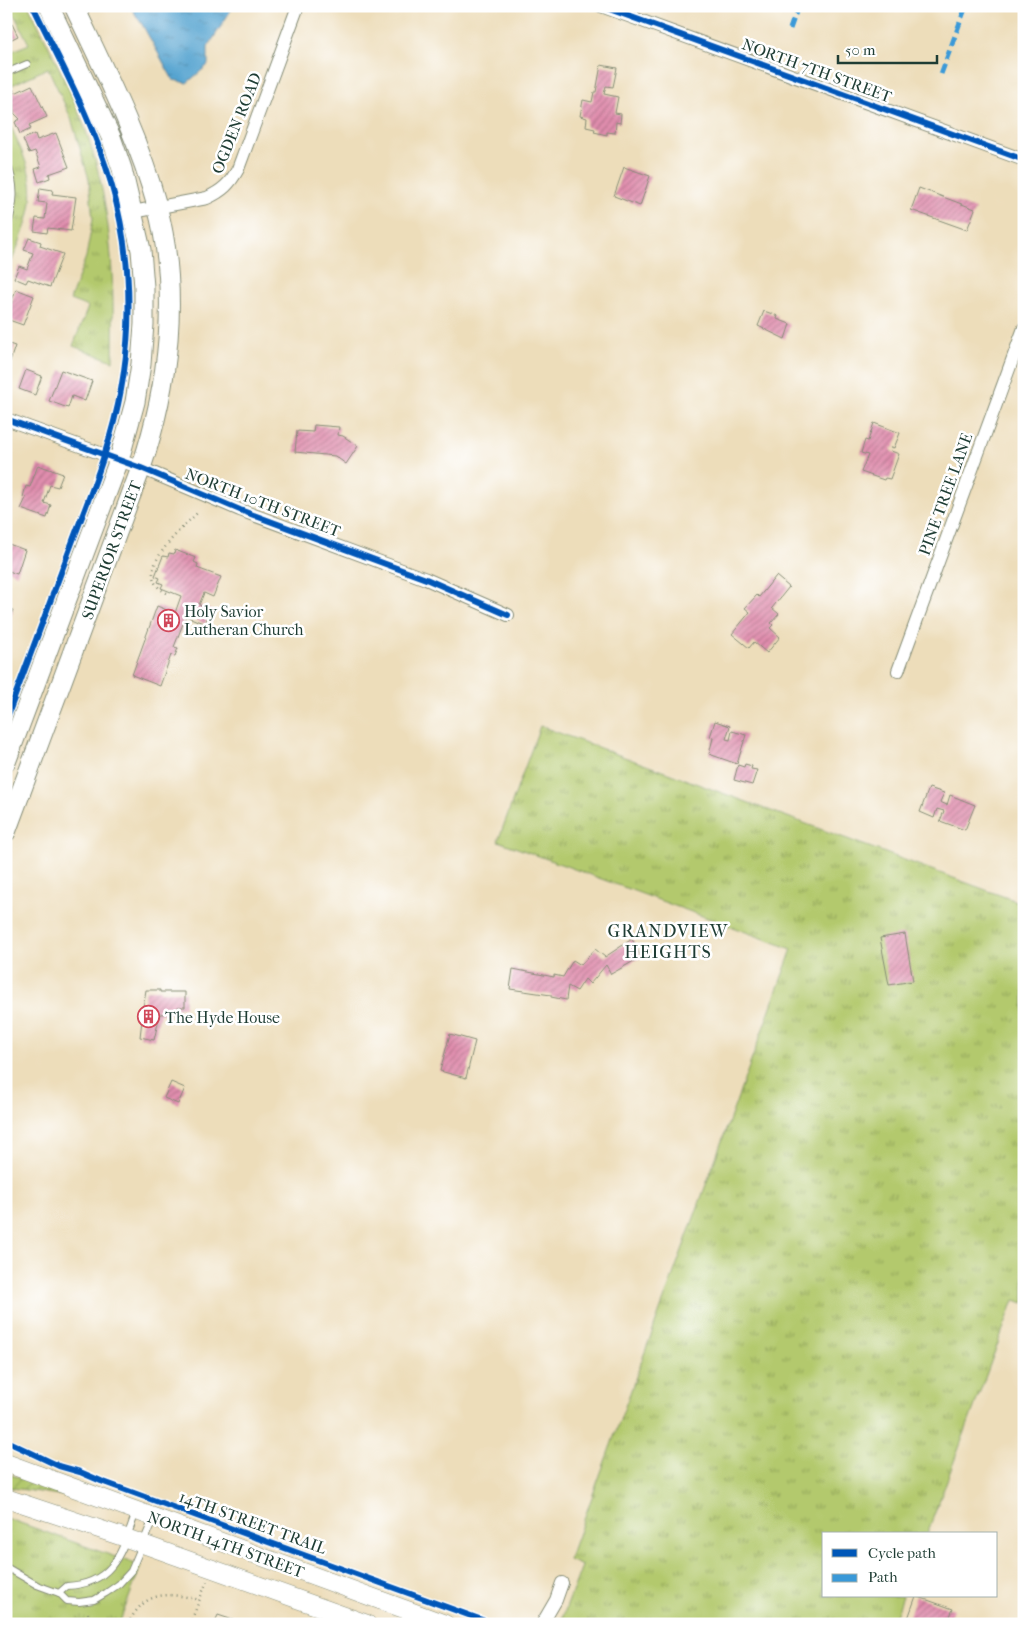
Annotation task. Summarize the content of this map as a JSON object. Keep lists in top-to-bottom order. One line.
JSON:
{"streets":{"main road":["SUPERIOR STREET","NORTH 14TH STREET"],"street":["NORTH 7TH STREET","OGDEN ROAD","PINE TREE LANE","NORTH 10TH STREET"],"cycle path":["14TH STREET TRAIL"]},"crossings":[["OGDEN ROAD","SUPERIOR STREET"],["NORTH 10TH STREET","SUPERIOR STREET"]],"districts":["GRANDVIEW HEIGHTS"],"places":{"building":["Holy Savior Lutheran Church","The Hyde House"]},"legend":["Cycle path","Path"],"scale_bar":"50 m"}
